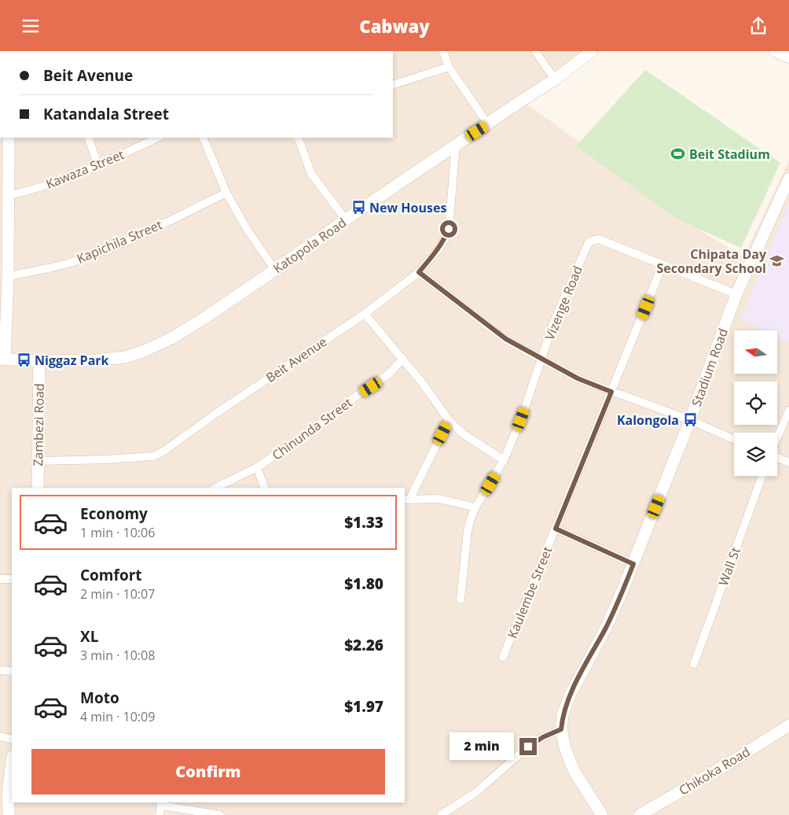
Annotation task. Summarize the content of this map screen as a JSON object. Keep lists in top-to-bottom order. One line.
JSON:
{"streets":{"street":["Kawaza Street","Kapichila Street","Katopola Road","Vizenge Road","Beit Avenue","Stadium Road","Zambezi Road","Chinunda Street","Wall St","Kaulembe Street","Chikoka Road"]},"crossings":[["Katopola Road","Beit Avenue"],["Katopola Road","Zambezi Road"],["Vizenge Road","Stadium Road"],["Vizenge Road","Kaulembe Street"],["Beit Avenue","Zambezi Road"]],"places":{"sports":["Beit Stadium"],"bus stop":["New Houses","Niggaz Park","Kalongola"],"school or university":["Chipata Day Secondary School"]},"north":"left","page":{"header":"Cabway","banner":["Beit Avenue","Katandala Street"],"list":[{"name":"Economy","note":"1 min · 10:06","value":"$1.33"},{"name":"Comfort","note":"2 min · 10:07","value":"$1.80"},{"name":"XL","note":"3 min · 10:08","value":"$2.26"},{"name":"Moto","note":"4 min · 10:09","value":"$1.97"}],"bubble":"2 min","buttons":"Confirm"}}
